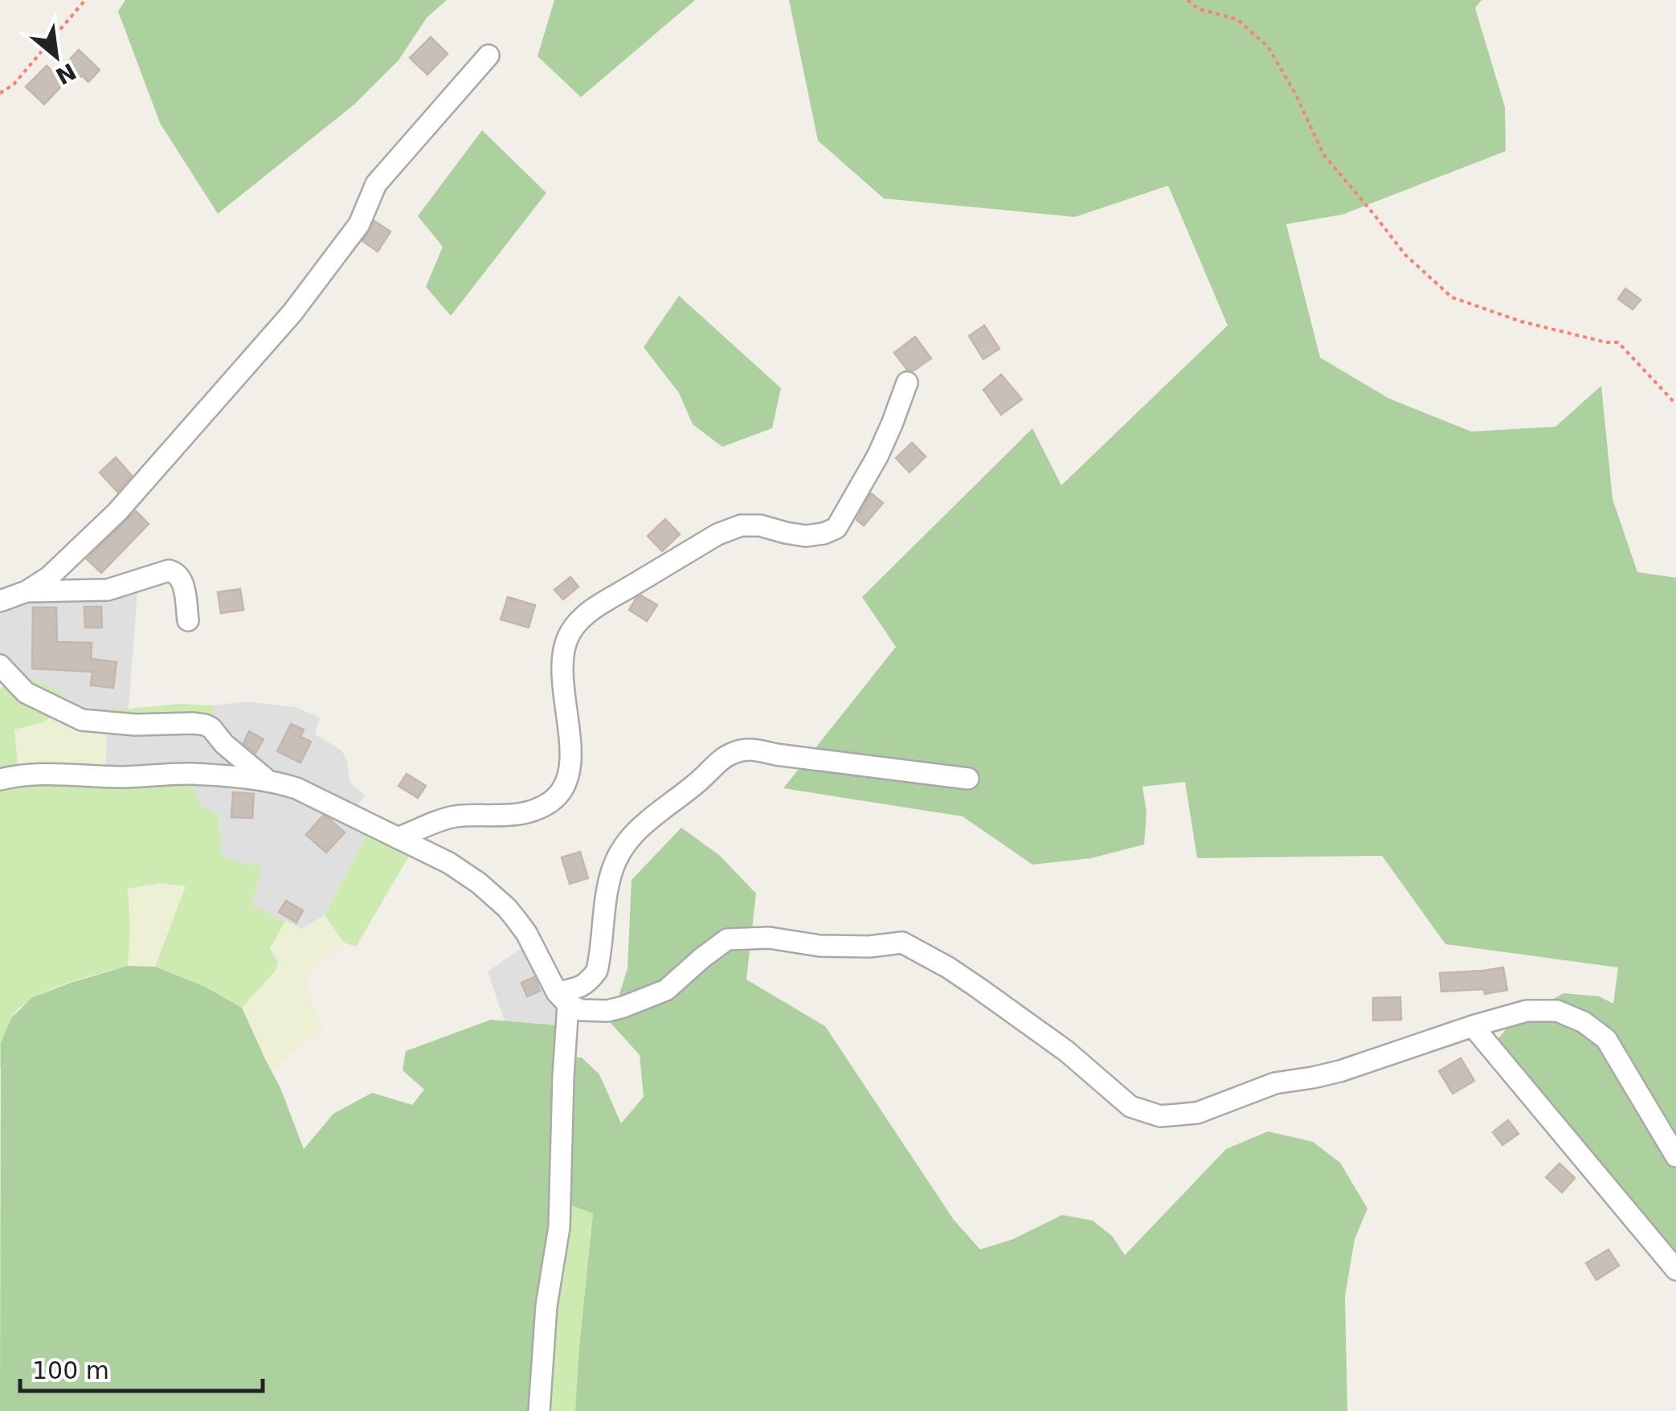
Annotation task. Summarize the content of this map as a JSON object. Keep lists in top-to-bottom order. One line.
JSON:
{"scale_bar":"100 m","north":"bottom right"}
